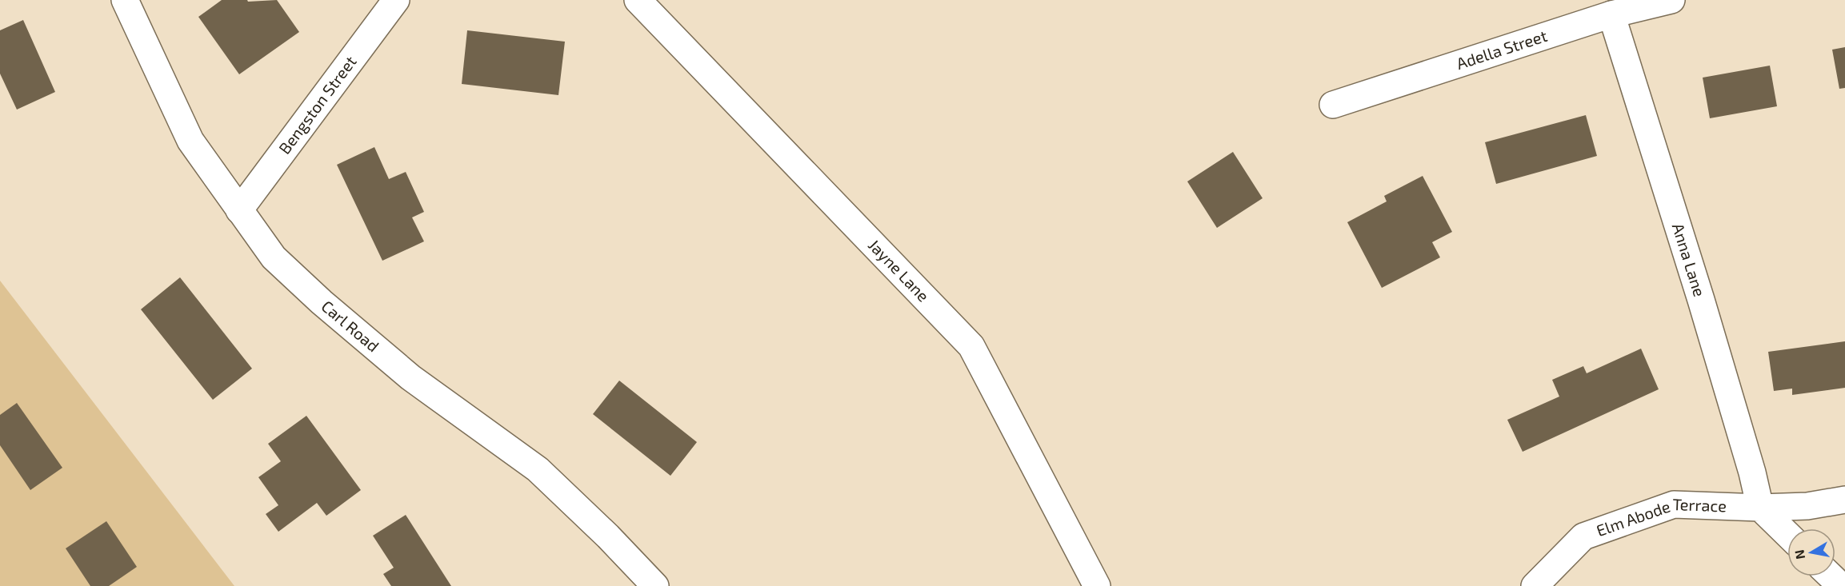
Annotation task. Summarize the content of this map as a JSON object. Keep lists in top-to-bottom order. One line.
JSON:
{"streets":{"street":["Adella Street","Bengston Street","Anna Lane","Jayne Lane","Carl Road","Elm Abode Terrace"]},"crossings":[["Adella Street","Anna Lane"],["Bengston Street","Carl Road"],["Anna Lane","Elm Abode Terrace"]],"north":"left"}
